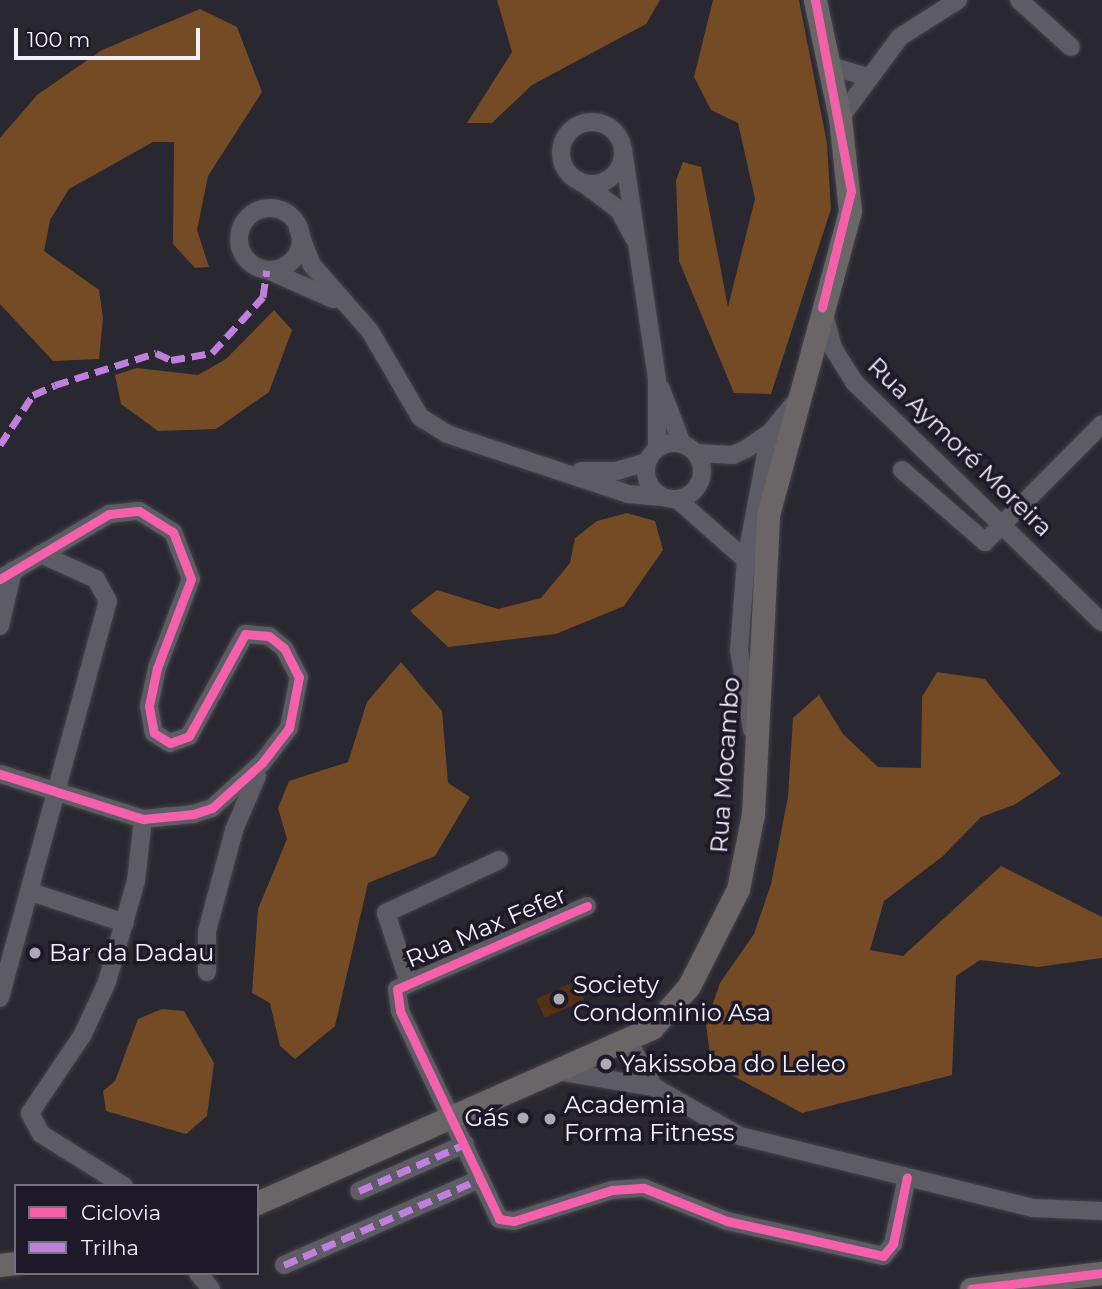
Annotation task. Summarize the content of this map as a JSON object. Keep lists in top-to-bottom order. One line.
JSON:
{"streets":{"main road":["Rua Mocambo"],"street":["Rua Aymoré Moreira","Rua Max Fefer"]},"crossings":[["Rua Aymoré Moreira","Rua Mocambo"]],"places":["Bar da Dadau","Society Condominio Asa","Yakissoba do Leleo","Gás","Academia Forma Fitness"],"legend":["Ciclovia","Trilha"],"scale_bar":"100 m"}
